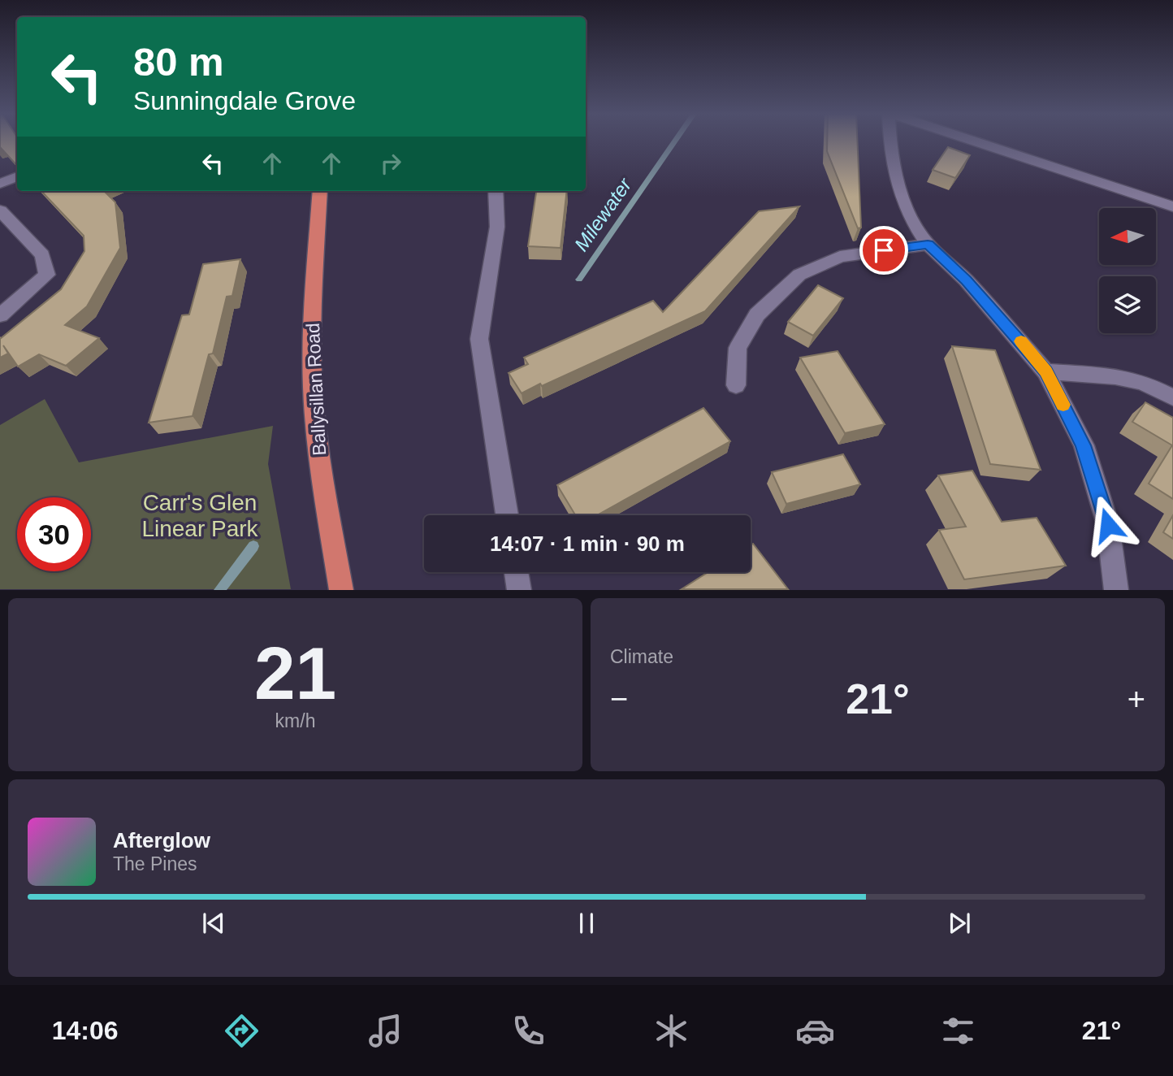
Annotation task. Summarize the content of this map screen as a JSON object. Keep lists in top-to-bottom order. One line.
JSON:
{"streets":{"highway":["Ballysillan Road"]},"water":["Milewater"],"parks":["Carr's Glen Linear Park"],"north":"left","page":{"turn":["80 m","Sunningdale Grove"],"limit":"30","trip":"14:07 · 1 min · 90 m","tile":[["21","km/h"],"Climate"],"heat":["−","21°","+"],"song":["Afterglow","The Pines"],"tabs":["14:06","21°"]}}
